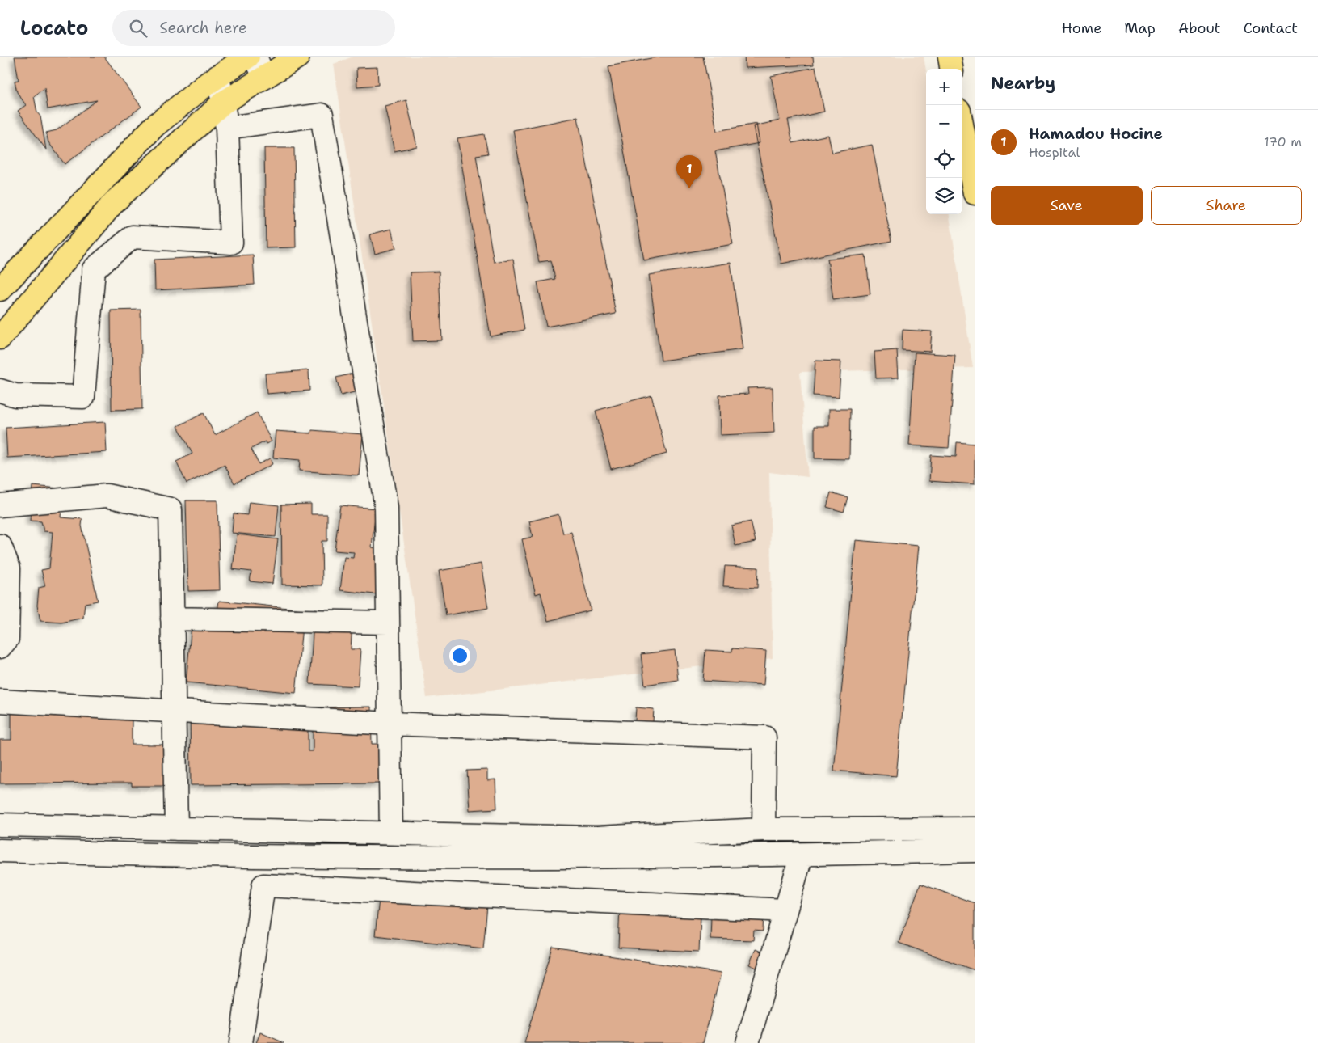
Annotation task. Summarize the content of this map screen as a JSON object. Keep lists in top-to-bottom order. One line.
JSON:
{"page":{"header":"Locato","search":"Search here","nav":["Home","Map","About","Contact"],"heading":"Nearby","map_buttons":["+","−"],"list":[{"mark":"1","name":"Hamadou Hocine","note":"Hospital","value":"170 m"}],"pins":"1","buttons":["Save","Share"]}}
